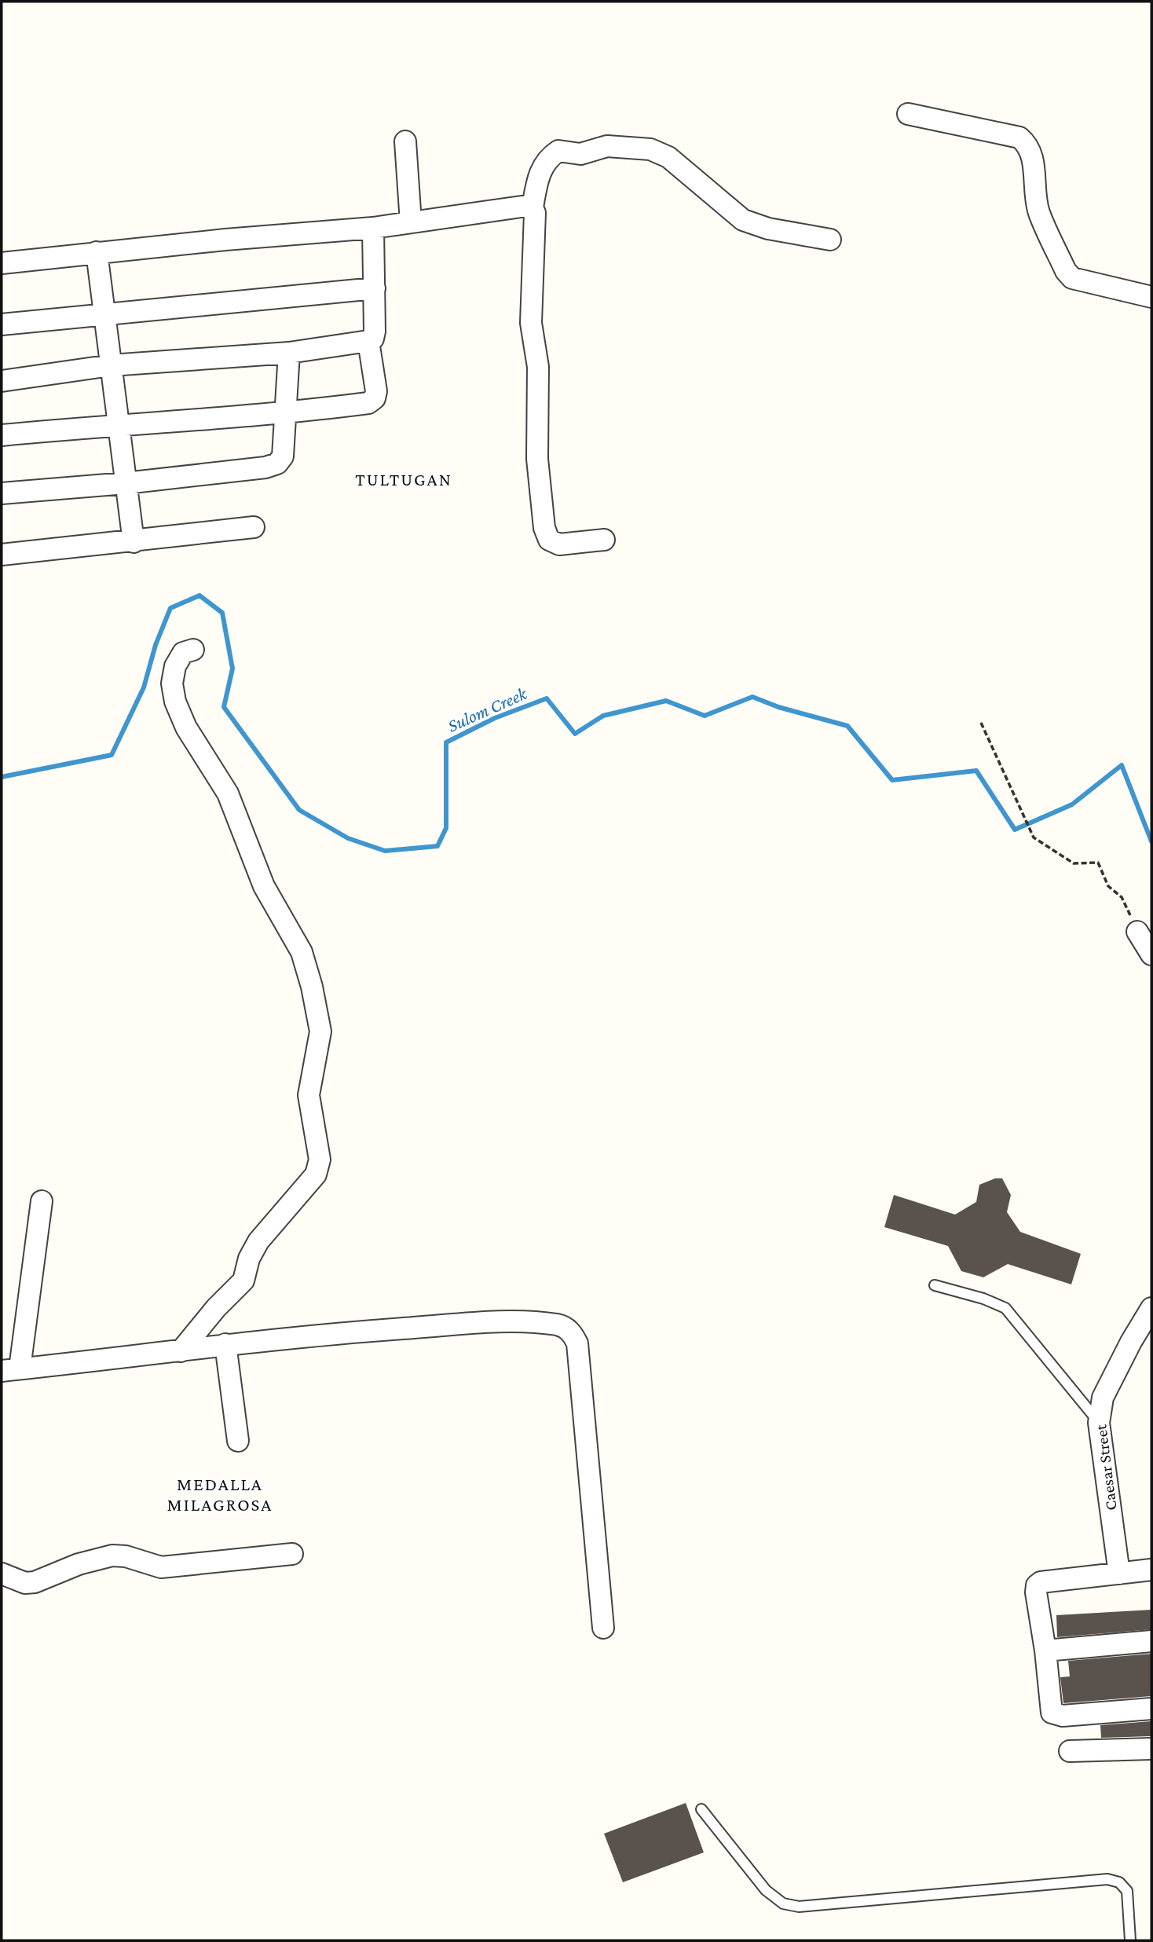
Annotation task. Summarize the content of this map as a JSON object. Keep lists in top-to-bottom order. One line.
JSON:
{"streets":{"street":["Caesar Street"]},"districts":["TULTUGAN","MEDALLA MILAGROSA"],"water":["Sulom Creek"]}
